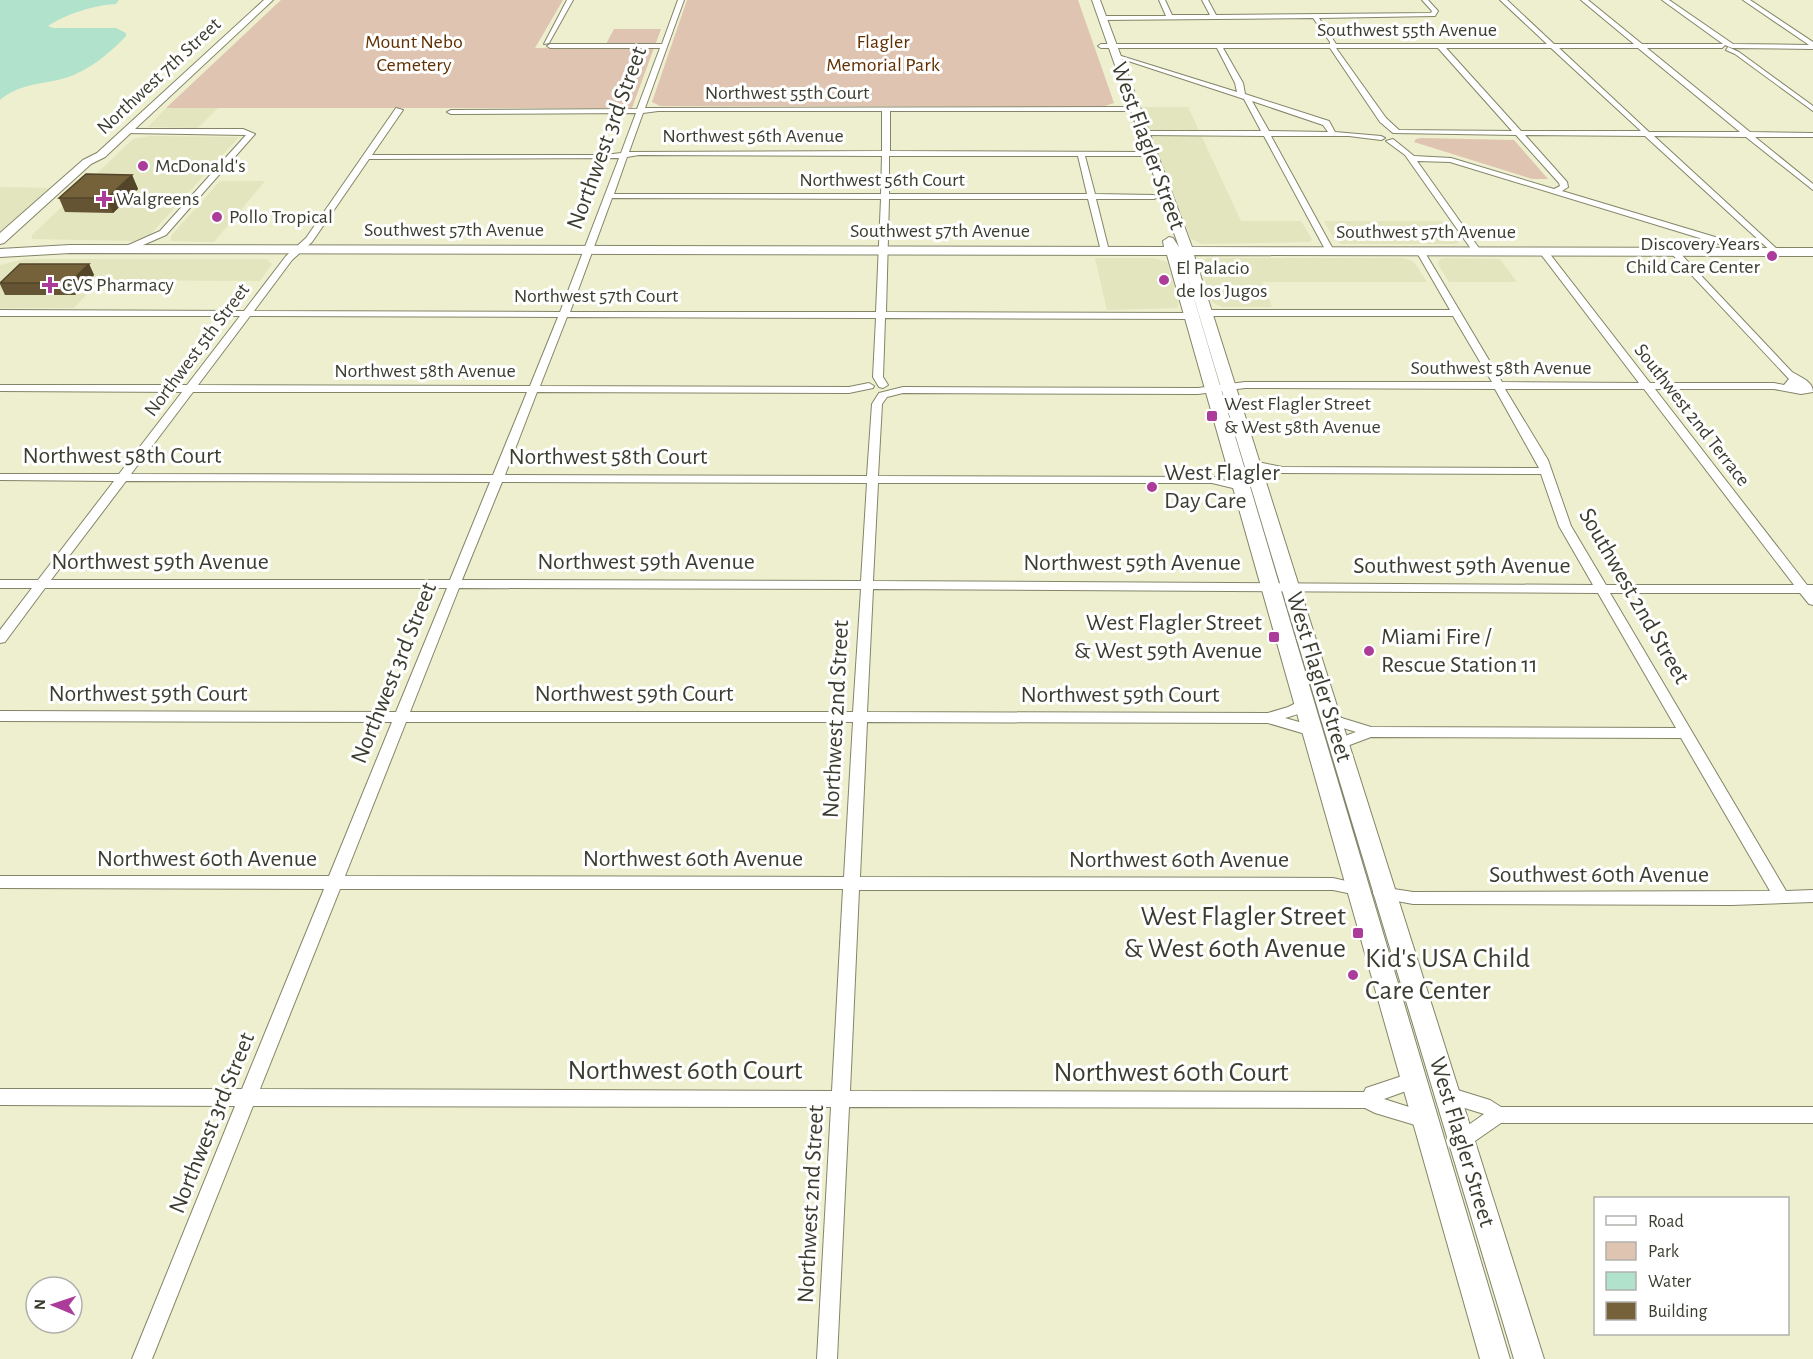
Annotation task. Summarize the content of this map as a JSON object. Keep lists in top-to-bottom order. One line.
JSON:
{"streets":{"main road":["Northwest 7th Street","West Flagler Street","Southwest 57th Avenue"],"street":["Southwest 55th Avenue","Northwest 55th Court","Northwest 56th Avenue","Northwest 3rd Street","Northwest 56th Court","Northwest 57th Court","Northwest 5th Street","Southwest 58th Avenue","Northwest 58th Avenue","Southwest 2nd Terrace","Northwest 58th Court","Northwest 59th Avenue","Southwest 59th Avenue","Southwest 2nd Street","Northwest 59th Court","Northwest 2nd Street","Northwest 60th Avenue","Southwest 60th Avenue","Northwest 60th Court"]},"crossings":[["Southwest 55th Avenue","West Flagler Street"],["Northwest 7th Street","Southwest 57th Avenue"],["Northwest 55th Court","Northwest 3rd Street"],["Northwest 55th Court","West Flagler Street"],["Northwest 55th Court","Northwest 2nd Street"],["Northwest 56th Avenue","Northwest 3rd Street"],["Northwest 56th Avenue","West Flagler Street"],["Northwest 56th Avenue","Northwest 5th Street"],["Northwest 56th Avenue","Northwest 2nd Street"],["Northwest 3rd Street","Northwest 56th Court"],["Northwest 3rd Street","Southwest 57th Avenue"],["Northwest 3rd Street","Northwest 57th Court"],["Northwest 3rd Street","Northwest 58th Avenue"],["Northwest 3rd Street","Northwest 58th Court"],["Northwest 3rd Street","Northwest 59th Avenue"],["Northwest 3rd Street","Northwest 59th Court"],["Northwest 3rd Street","Northwest 60th Avenue"],["Northwest 3rd Street","Northwest 60th Court"],["West Flagler Street","Northwest 56th Court"],["West Flagler Street","Southwest 57th Avenue"],["West Flagler Street","Northwest 57th Court"],["West Flagler Street","Southwest 58th Avenue"],["West Flagler Street","Northwest 58th Avenue"],["West Flagler Street","Northwest 58th Court"],["West Flagler Street","Northwest 59th Avenue"],["West Flagler Street","Southwest 59th Avenue"],["West Flagler Street","Northwest 59th Court"],["West Flagler Street","Northwest 60th Avenue"],["West Flagler Street","Southwest 60th Avenue"],["West Flagler Street","Northwest 60th Court"],["Northwest 56th Court","Northwest 2nd Street"],["Southwest 57th Avenue","Northwest 5th Street"],["Southwest 57th Avenue","Southwest 2nd Terrace"],["Southwest 57th Avenue","Southwest 2nd Street"],["Southwest 57th Avenue","Northwest 2nd Street"],["Northwest 57th Court","Northwest 5th Street"],["Northwest 57th Court","Southwest 2nd Street"],["Northwest 57th Court","Northwest 2nd Street"],["Northwest 5th Street","Northwest 58th Avenue"],["Northwest 5th Street","Northwest 58th Court"],["Northwest 5th Street","Northwest 59th Avenue"],["Southwest 58th Avenue","Northwest 58th Avenue"],["Southwest 58th Avenue","Southwest 2nd Terrace"],["Southwest 58th Avenue","Southwest 2nd Street"],["Northwest 58th Avenue","Northwest 2nd Street"],["Southwest 2nd Terrace","Southwest 59th Avenue"],["Northwest 58th Court","Northwest 2nd Street"],["Northwest 59th Avenue","Southwest 59th Avenue"],["Northwest 59th Avenue","Northwest 2nd Street"],["Southwest 59th Avenue","Southwest 2nd Street"],["Southwest 2nd Street","Southwest 60th Avenue"],["Northwest 59th Court","Northwest 2nd Street"],["Northwest 2nd Street","Northwest 60th Avenue"],["Northwest 2nd Street","Northwest 60th Court"],["Northwest 60th Avenue","Southwest 60th Avenue"]],"parks":["Mount Nebo Cemetery","Flagler Memorial Park"],"places":{"other":["McDonald's","Pollo Tropical","Discovery Years Child Care Center","El Palacio de los Jugos","West Flagler Day Care","Miami Fire / Rescue Station 11","Kid's USA Child Care Center"],"health":["Walgreens","CVS Pharmacy"],"transit":["West Flagler Street & West 58th Avenue","West Flagler Street & West 59th Avenue","West Flagler Street & West 60th Avenue"]},"legend":["Road","Park","Water","Building"],"north":"left"}
